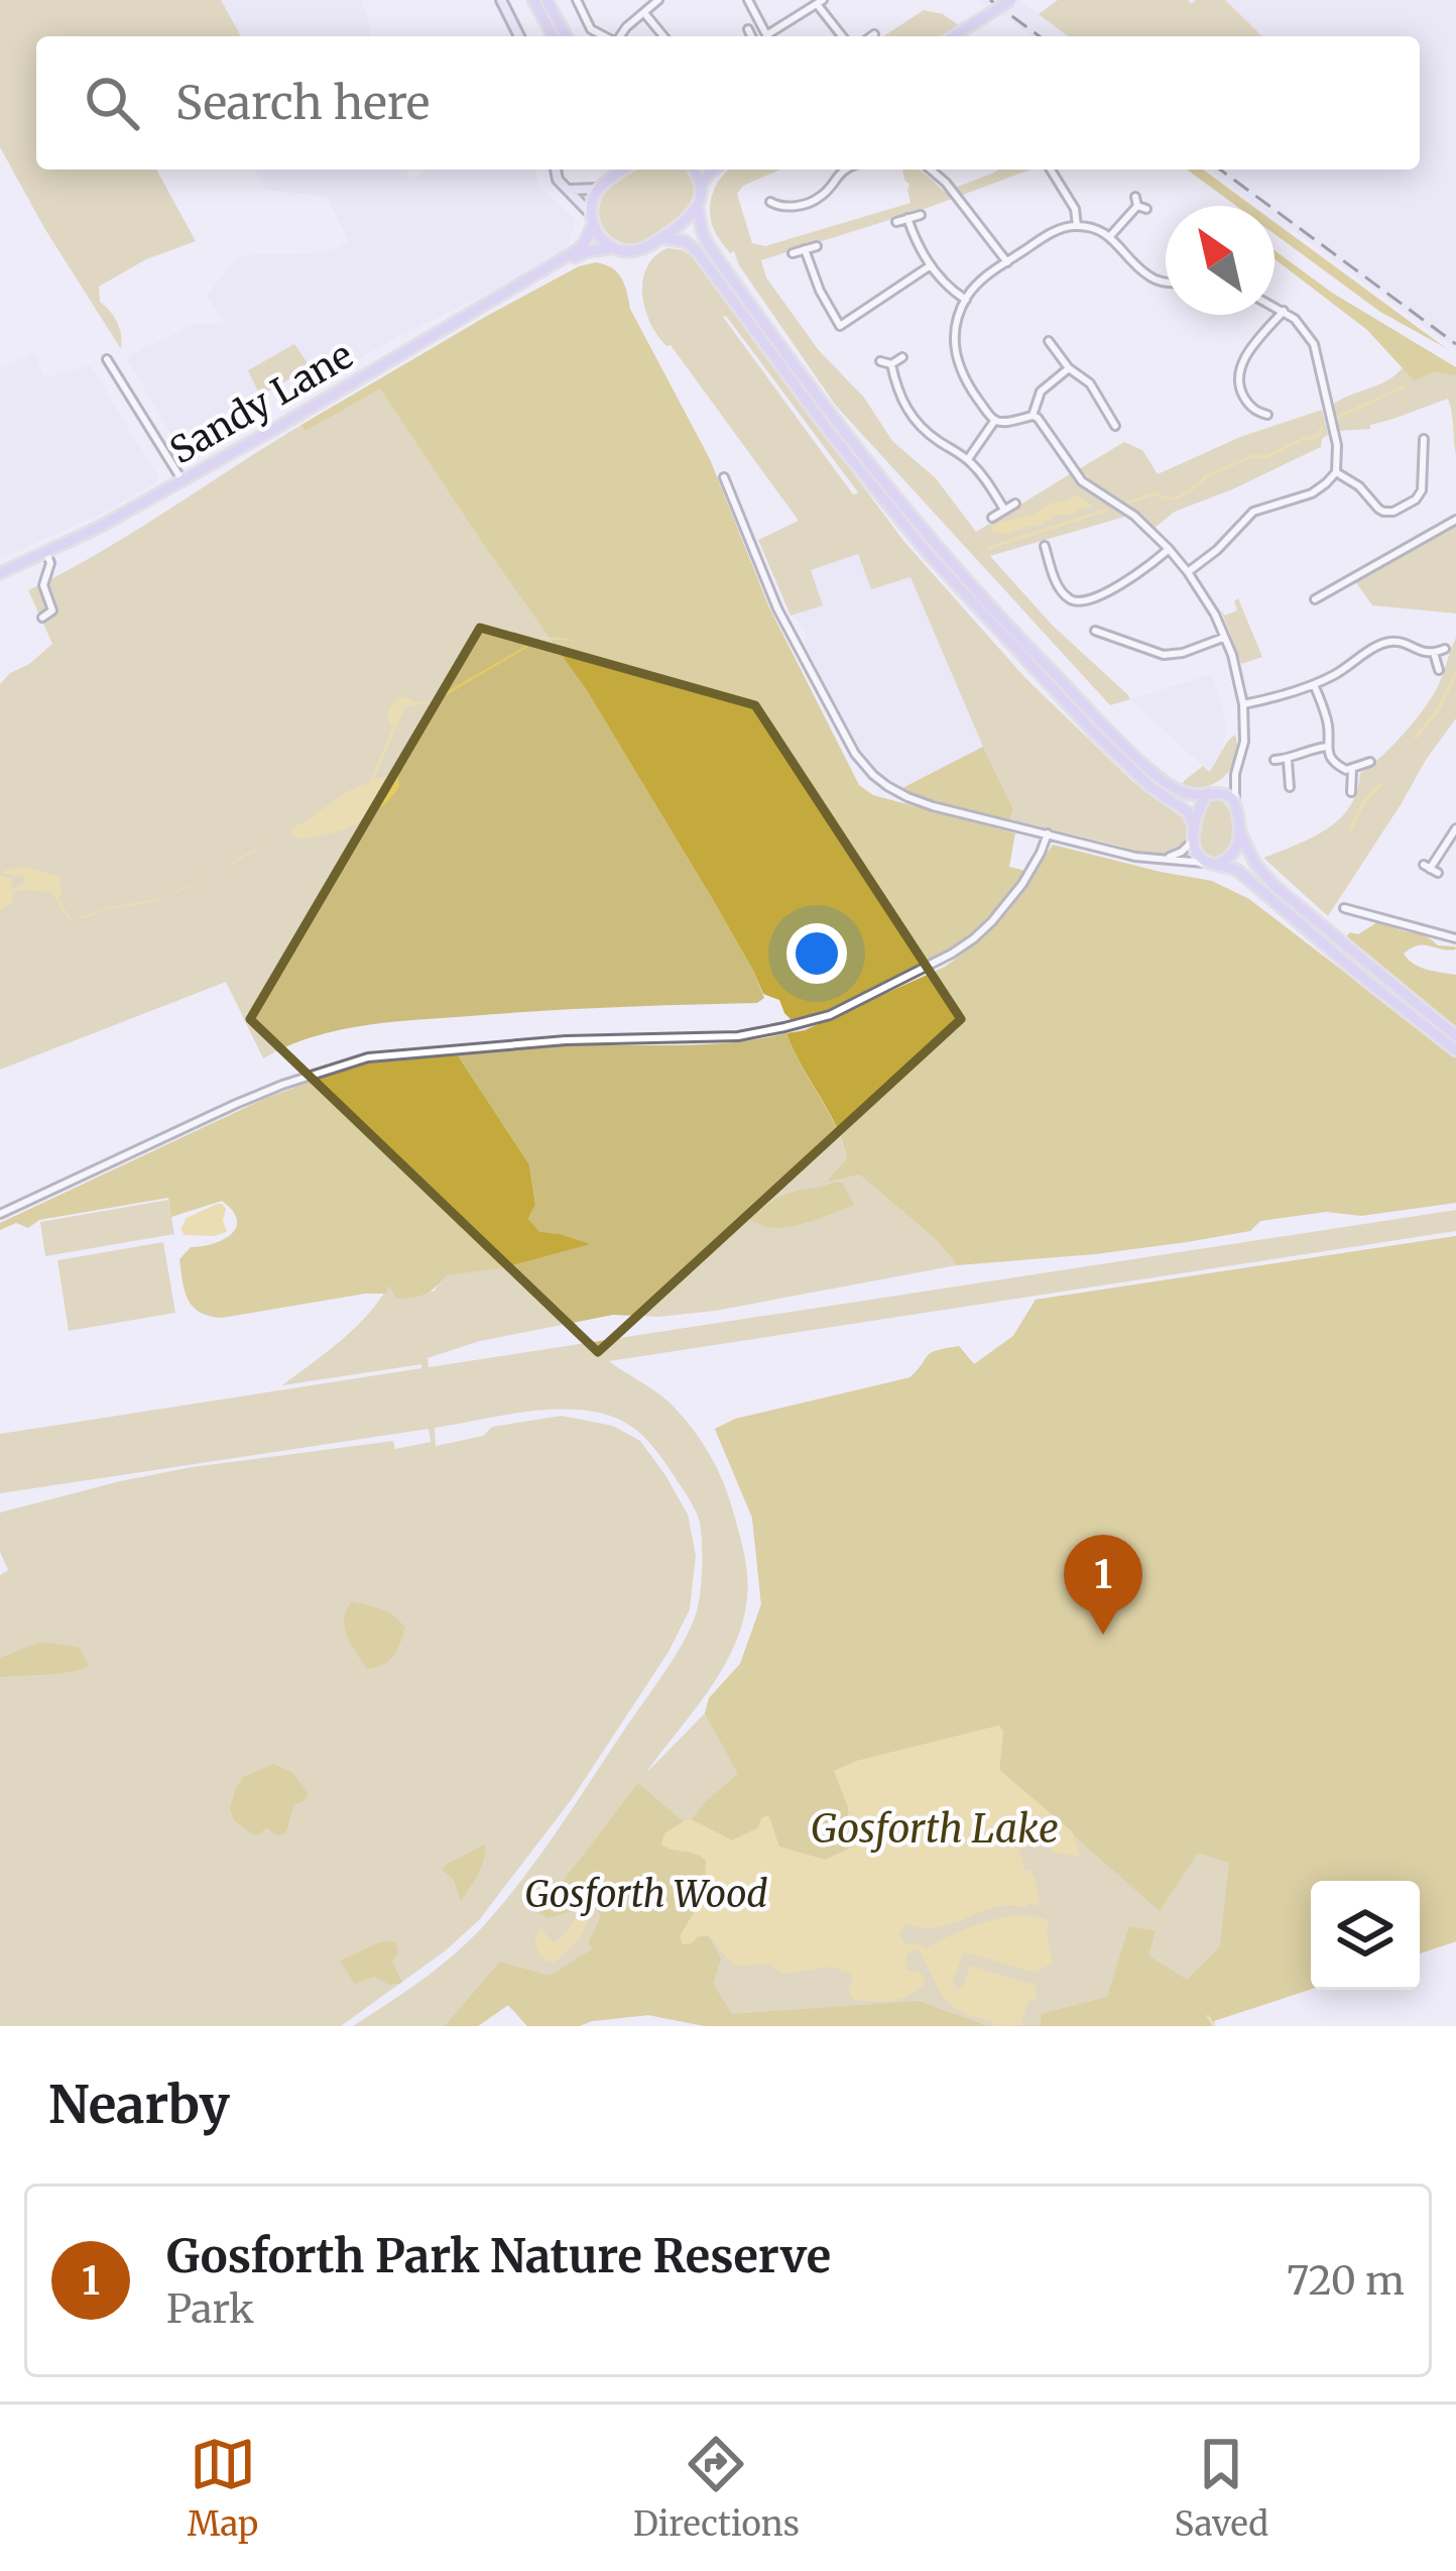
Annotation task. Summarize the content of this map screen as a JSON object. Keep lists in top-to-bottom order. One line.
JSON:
{"streets":{"main road":["Sandy Lane"]},"water":["Gosforth Lake"],"parks":["Gosforth Wood"],"north":"top left","page":{"search":"Search here","pins":"1","heading":"Nearby","list":[{"mark":"1","name":"Gosforth Park Nature Reserve","note":"Park","value":"720 m"}],"nav":["Map","Directions","Saved"]}}
